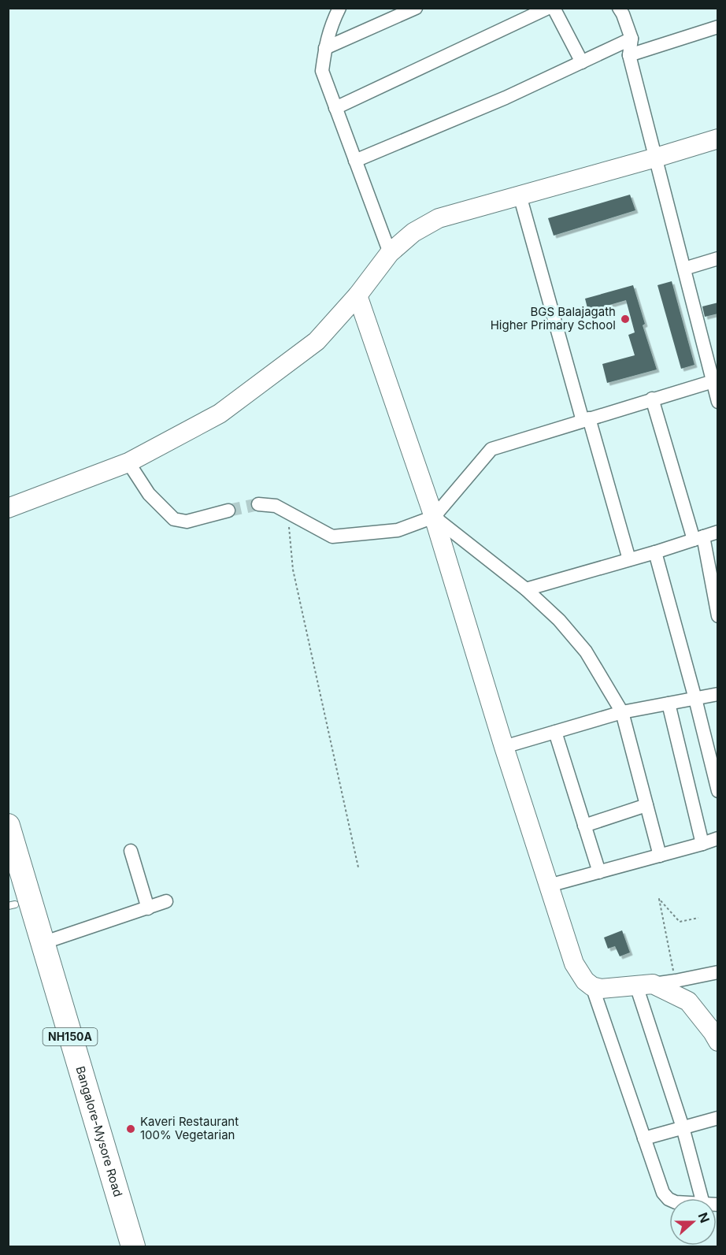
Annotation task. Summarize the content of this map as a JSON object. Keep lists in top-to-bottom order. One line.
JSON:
{"streets":{"highway":["NH150A","Bangalore-Mysore Road"]},"places":["BGS Balajagath Higher Primary School","Kaveri Restaurant 100% Vegetarian"],"north":"right"}
